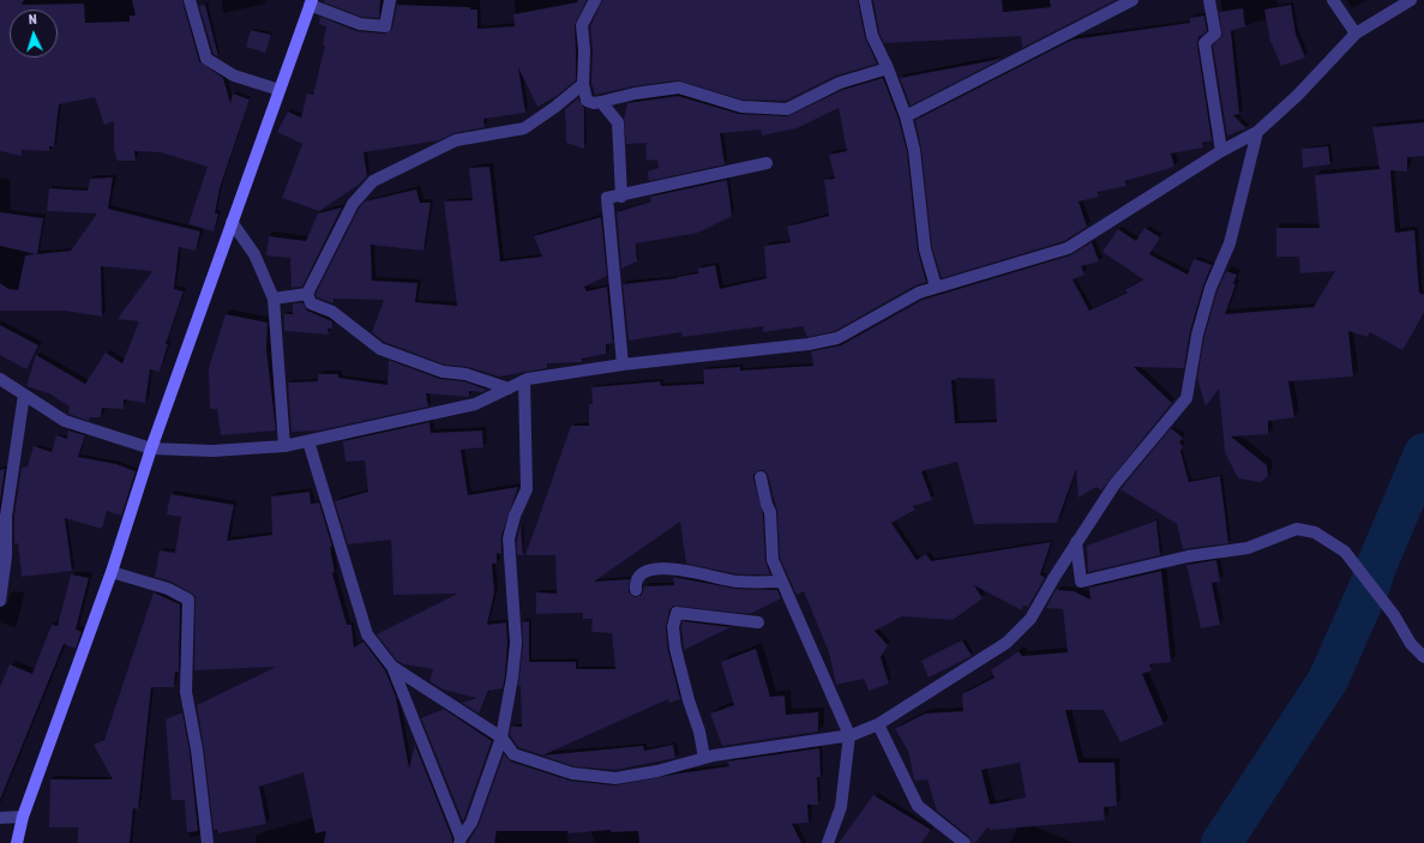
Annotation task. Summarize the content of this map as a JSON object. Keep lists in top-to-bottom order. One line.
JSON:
{"north":"top"}
